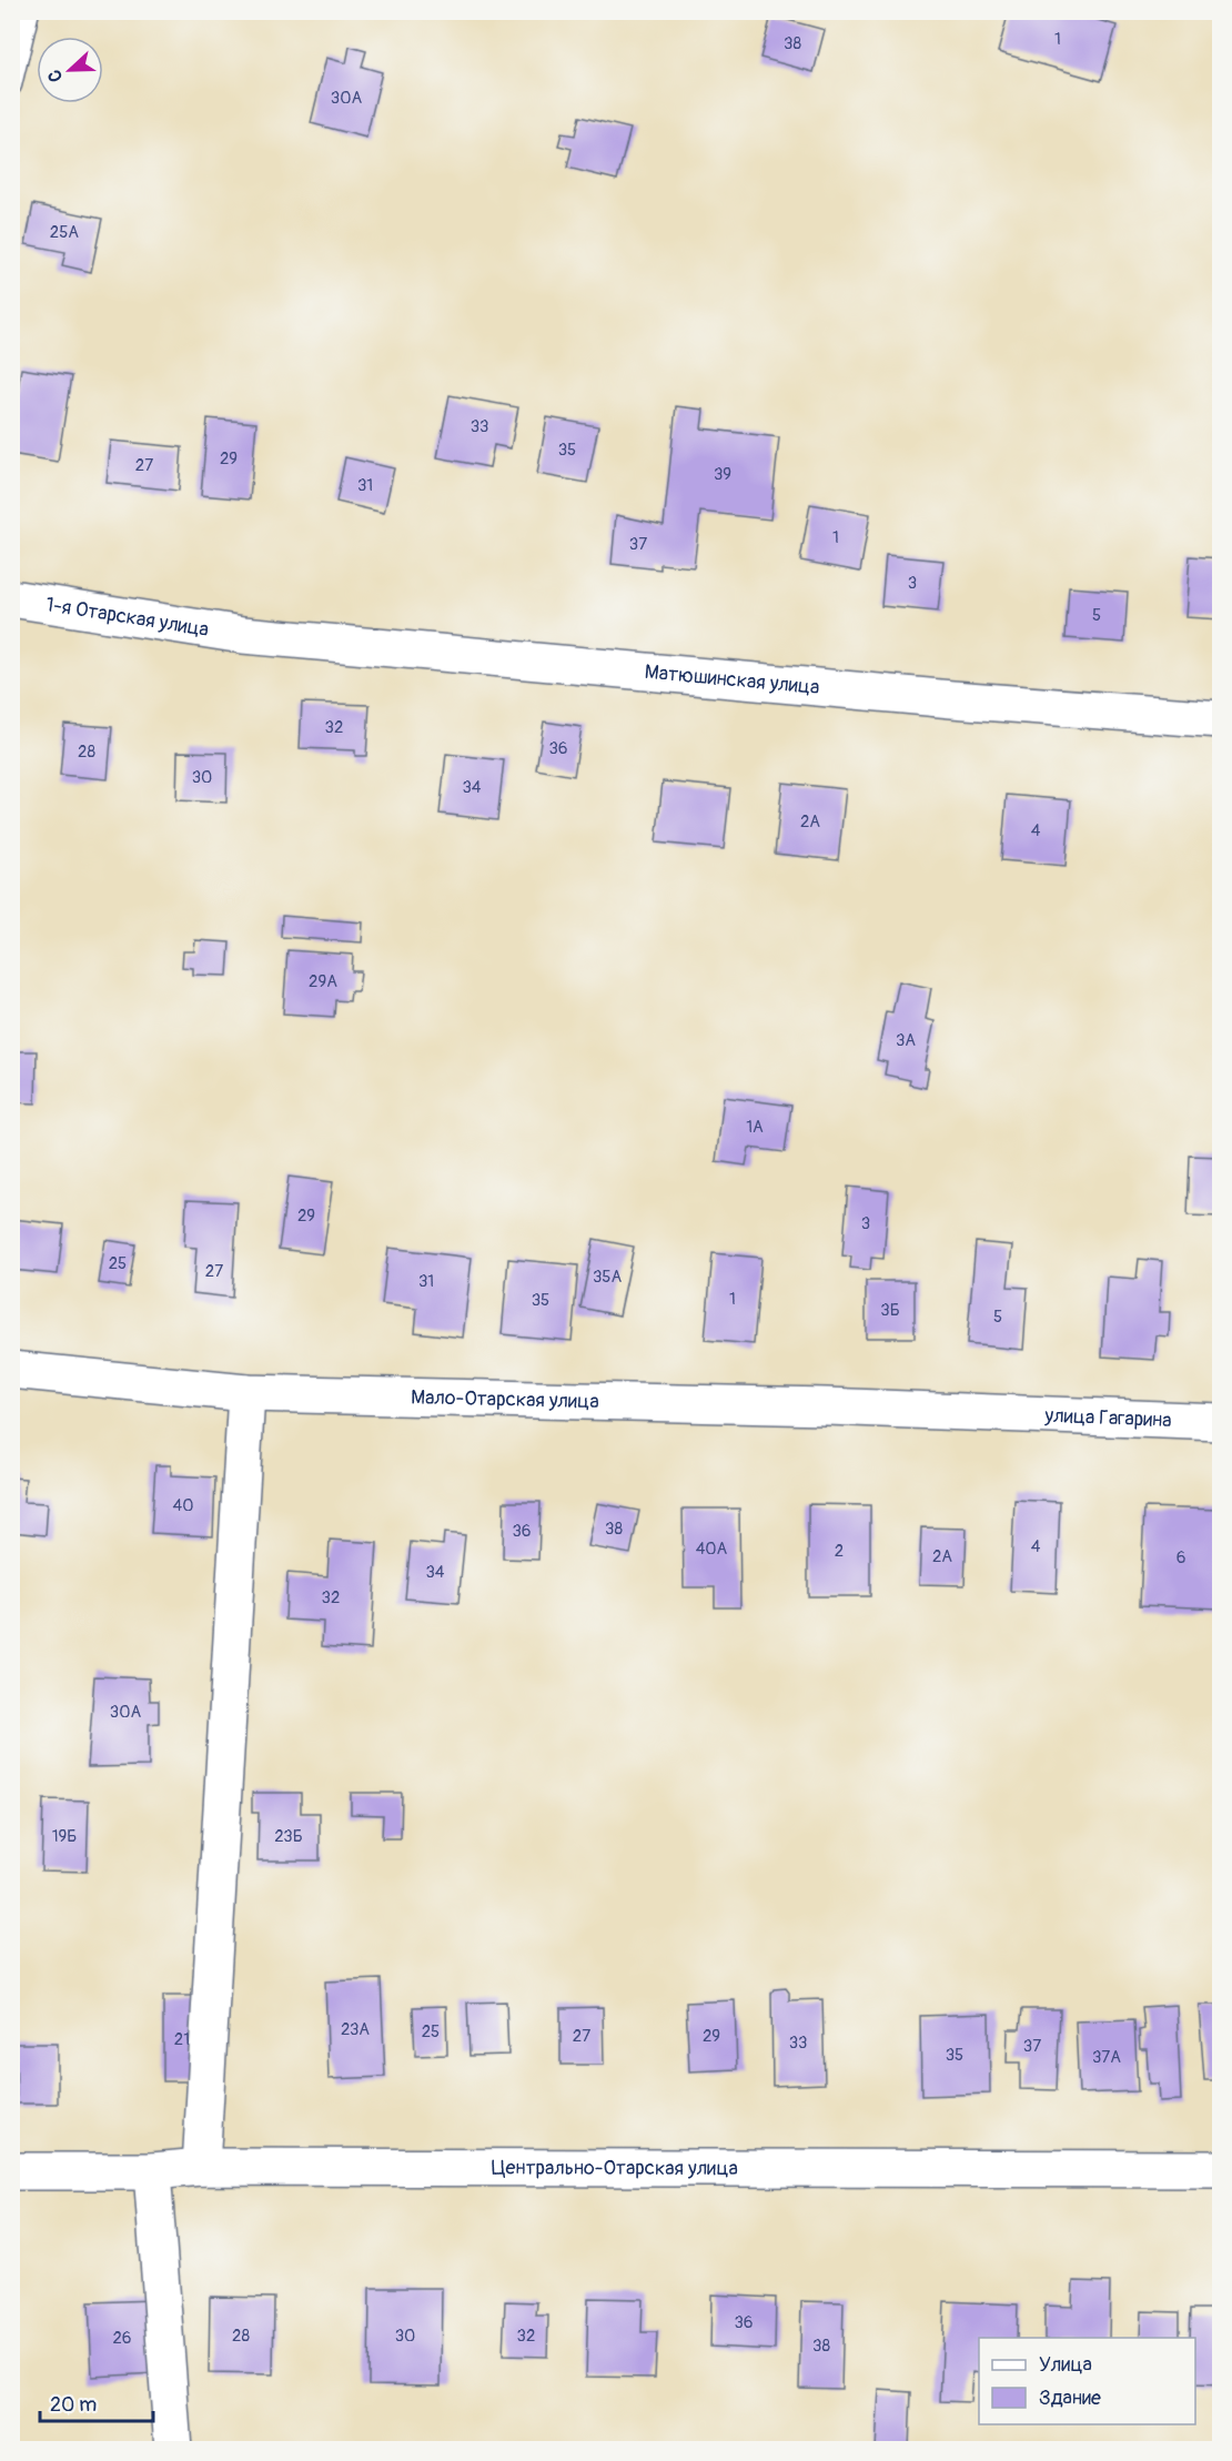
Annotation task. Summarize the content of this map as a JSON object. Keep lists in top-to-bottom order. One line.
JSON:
{"streets":{"street":["1-я Отарская улица","Матюшинская улица","Мало-Отарская улица","улица Гагарина","Центрально-Отарская улица"]},"crossings":[["1-я Отарская улица","Матюшинская улица"],["Мало-Отарская улица","улица Гагарина"]],"house_numbers":["1","38","30А","25A","33","35","29","27","39","31","1","37","3","5","32","36","28","30","34","2А","4","29А","3А","1А","29","3","25","27","35А","31","1","35","3Б","5","40","38","36","4","40А","2","2А","6","34","32","30А","19Б","23Б","23А","25","27","29","21","33","37","35","37А","36","28","30","32","26","38"],"legend":["Улица","Здание"],"scale_bar":"20 m","north":"left"}
